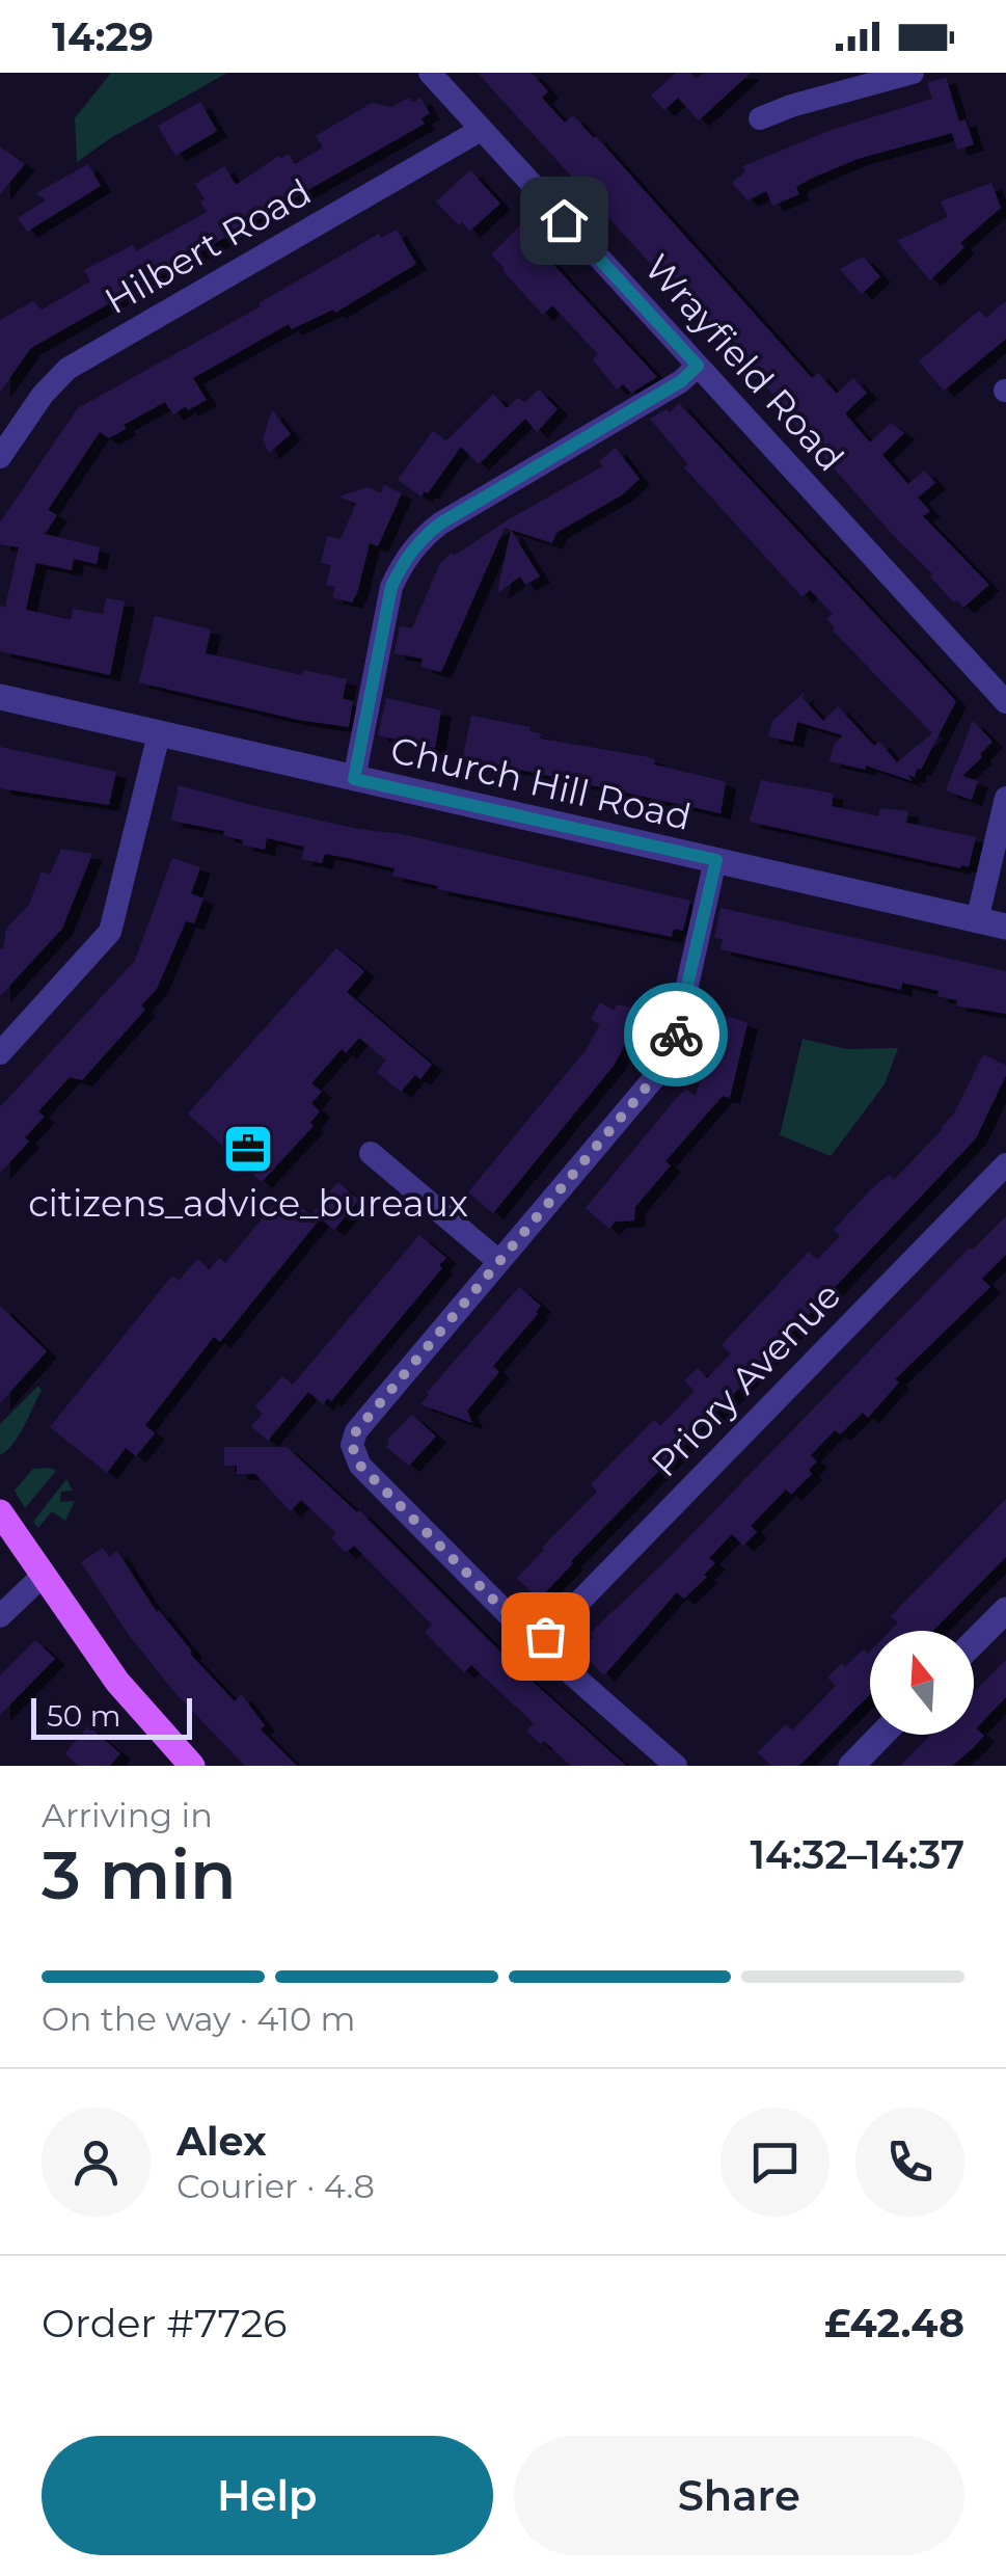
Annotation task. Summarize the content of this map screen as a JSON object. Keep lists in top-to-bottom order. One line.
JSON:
{"streets":{"street":["Hilbert Road","Wrayfield Road","Church Hill Road","Priory Avenue"]},"crossings":[["Hilbert Road","Wrayfield Road"]],"places":{"office":["citizens_advice_bureaux"]},"scale_bar":"50 m","north":"top","page":{"status":"14:29","scale":"50 m","heading":["3 min","Arriving in","14:32–14:37"],"panel":["Alex","Courier · 4.8","Order #7726","£42.48"],"bar":"On the way · 410 m","buttons":["Help","Share"]}}
